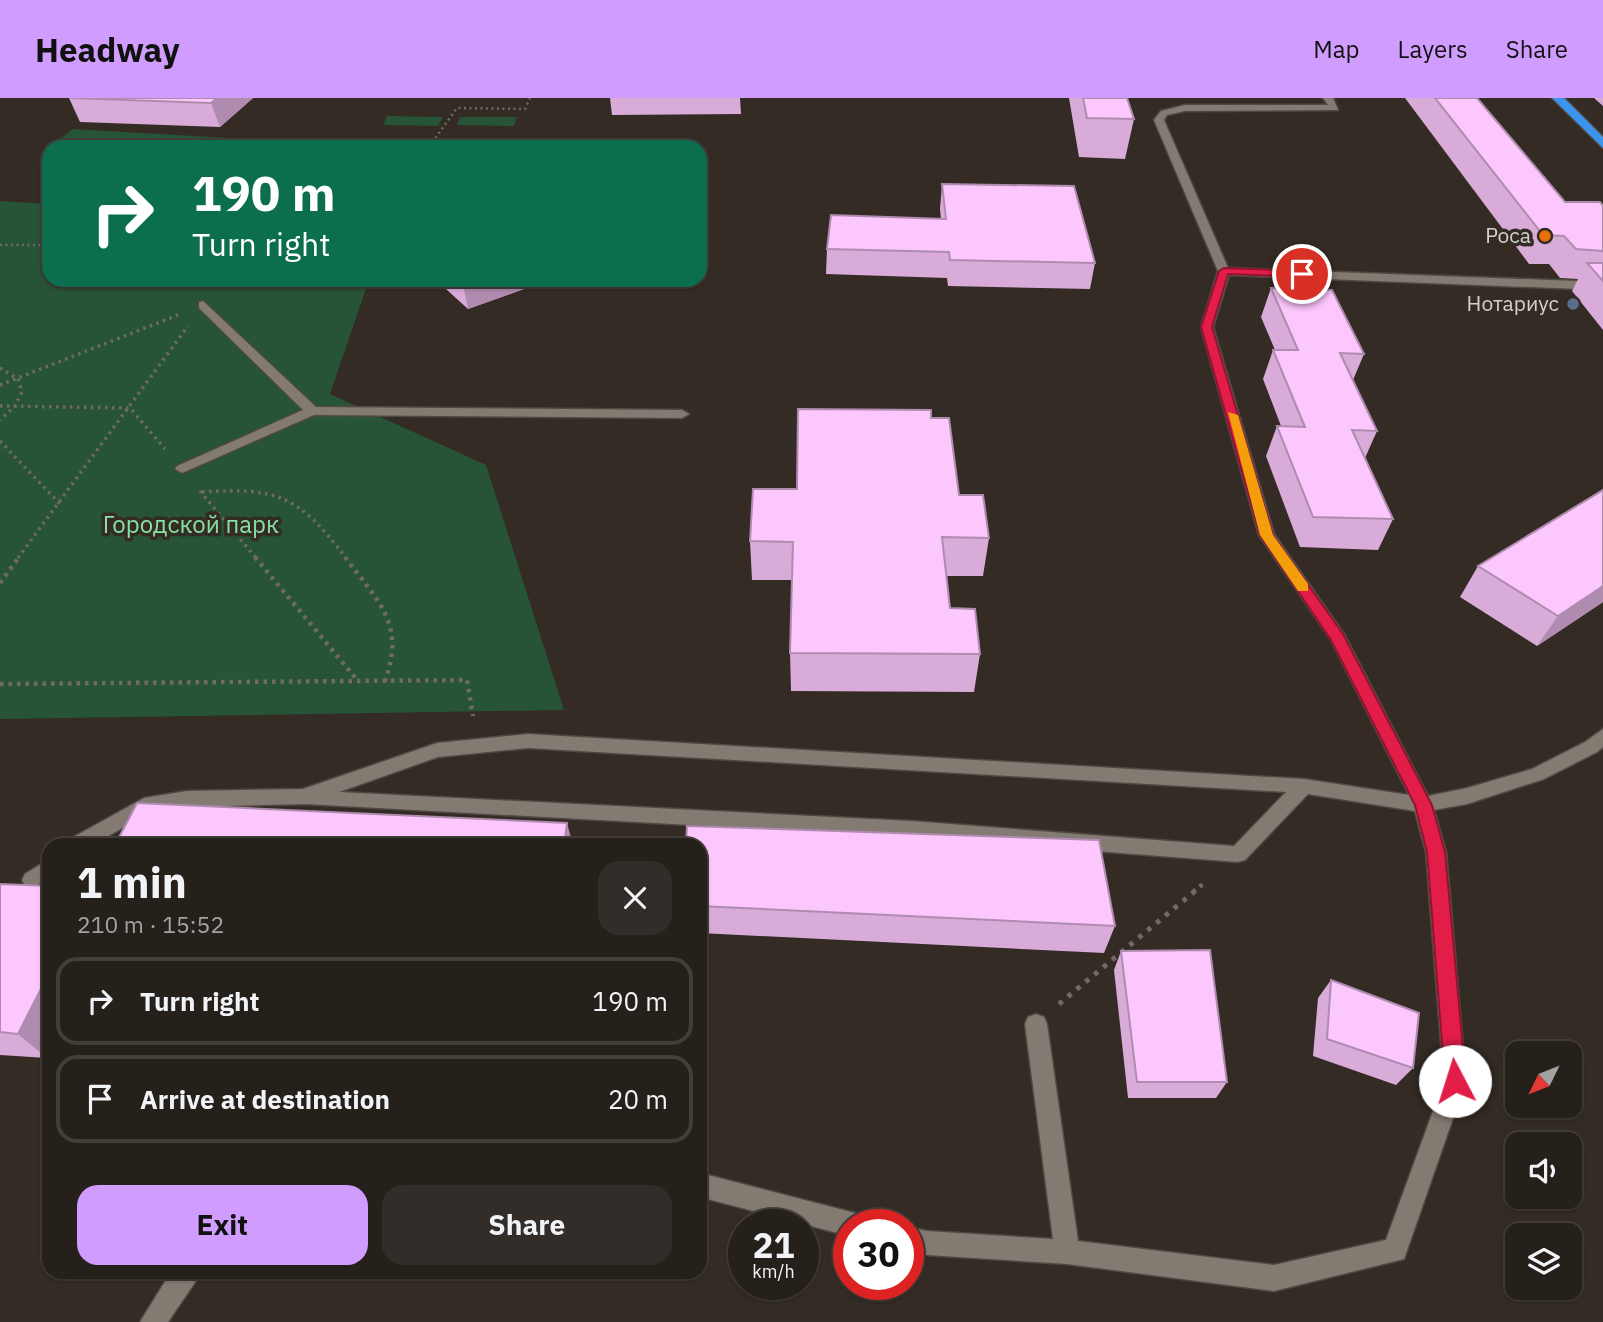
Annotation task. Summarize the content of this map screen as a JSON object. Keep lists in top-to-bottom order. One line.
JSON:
{"parks":["Городской парк"],"places":["Роса","Нотариус"],"north":"bottom left","page":{"header":"Headway","nav":["Map","Layers","Share"],"turn":["190 m","Turn right"],"heading":["1 min","210 m · 15:52"],"list":[{"name":"Turn right","value":"190 m"},{"name":"Arrive at destination","value":"20 m"}],"buttons":["Exit","Share"],"speed":"21 km/h","limit":"30"}}
